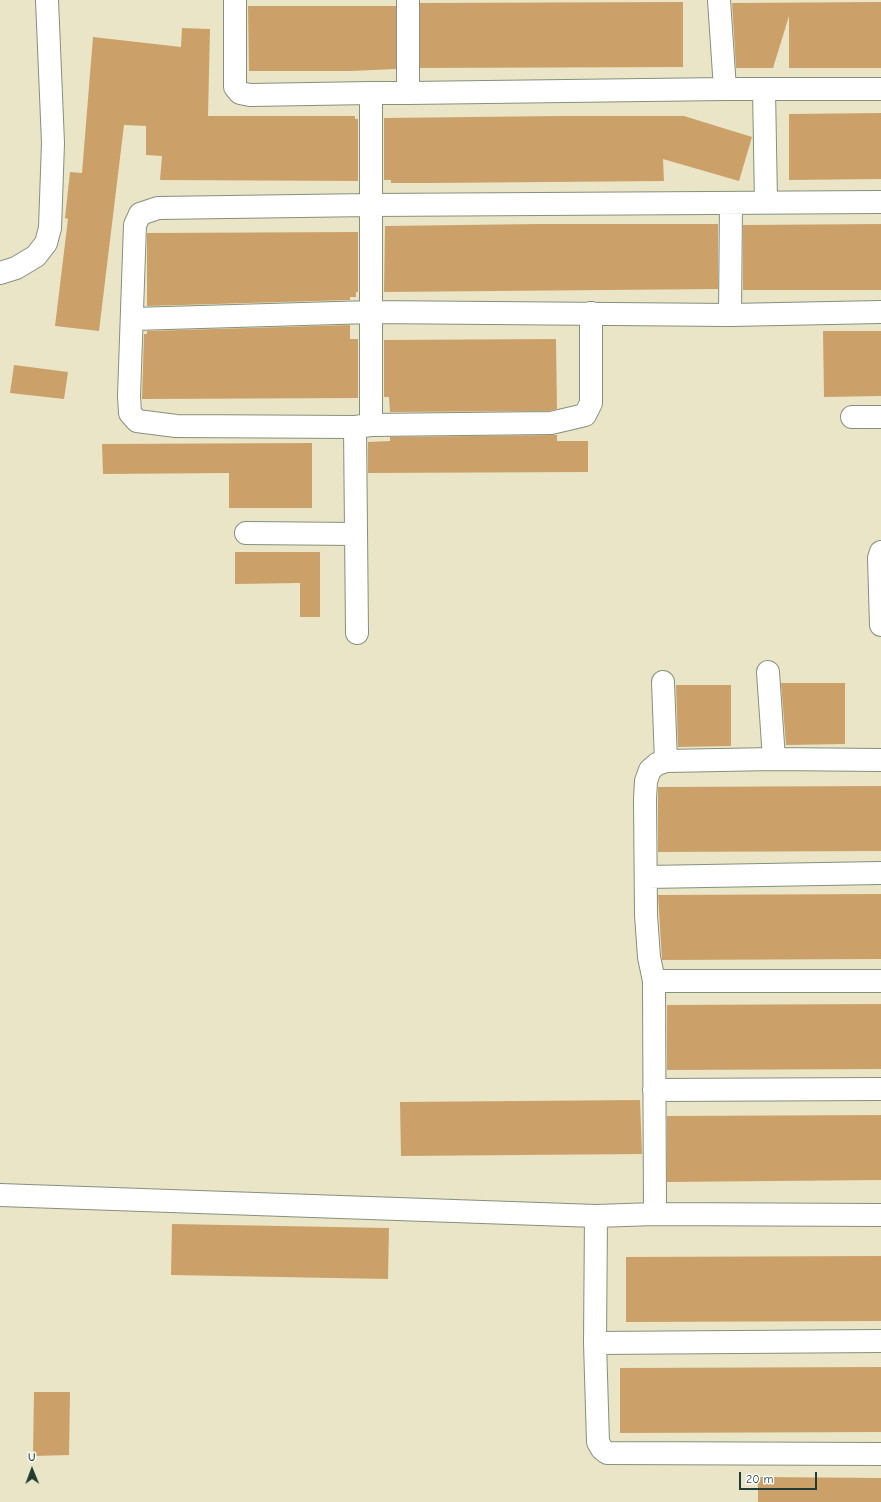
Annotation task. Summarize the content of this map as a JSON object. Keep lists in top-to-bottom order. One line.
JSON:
{"scale_bar":"20 m","north":"top"}
